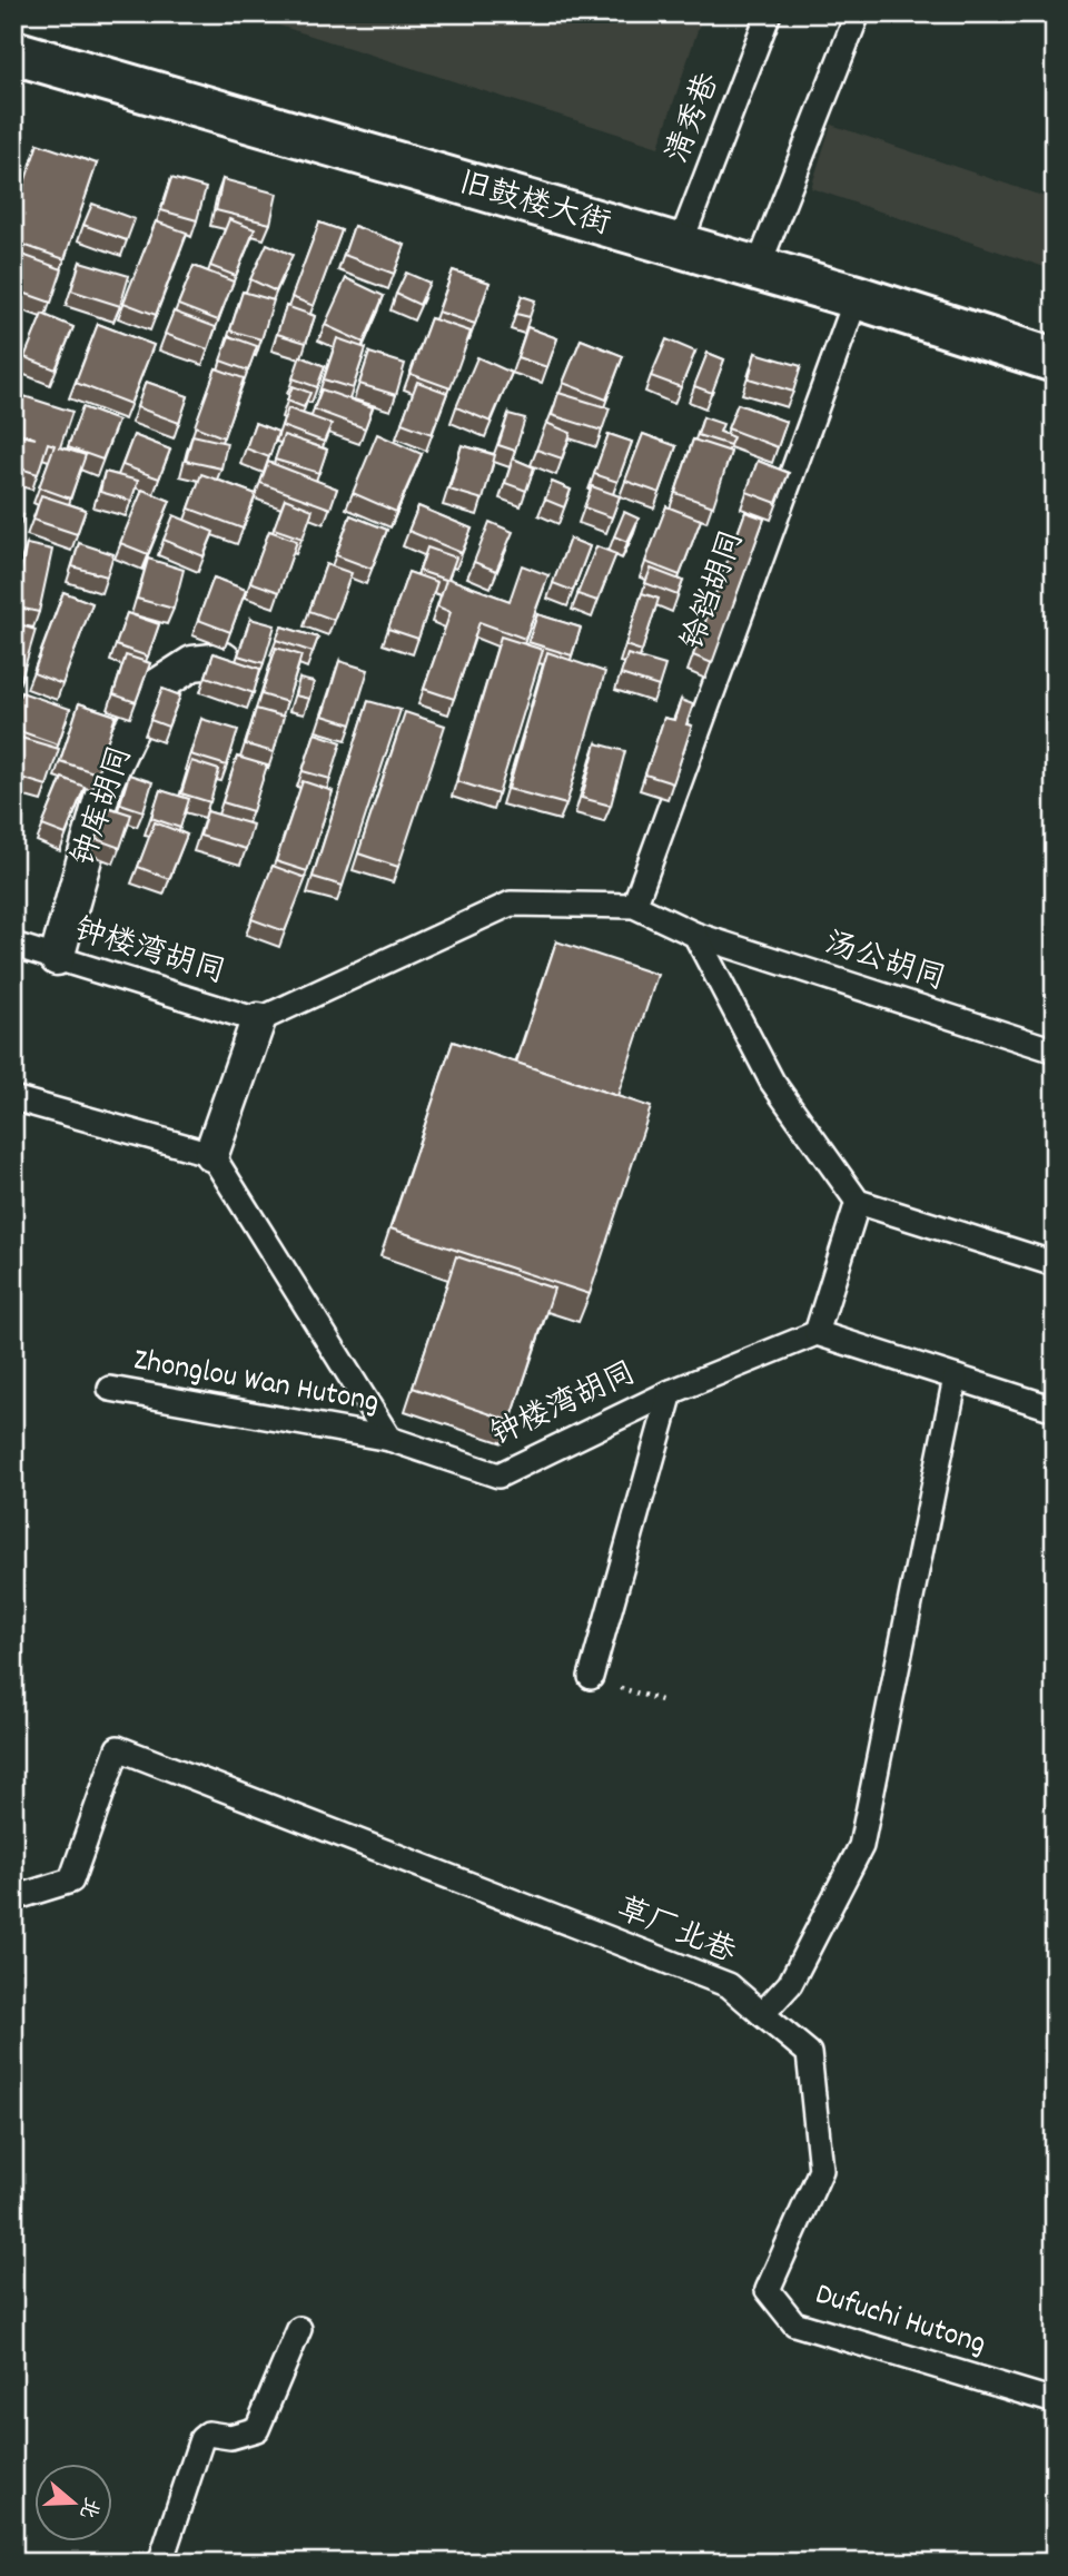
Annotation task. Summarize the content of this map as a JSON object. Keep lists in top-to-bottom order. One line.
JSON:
{"streets":{"main road":["旧鼓楼大街"],"street":["钟库胡同"],"lane":["清秀巷","铃铛胡同","钟楼湾胡同","汤公胡同","Zhonglou Wan Hutong","草厂北巷","Dufuchi Hutong"]},"crossings":[["清秀巷","旧鼓楼大街"],["旧鼓楼大街","铃铛胡同"],["钟库胡同","钟楼湾胡同"],["钟楼湾胡同","Zhonglou Wan Hutong"],["草厂北巷","Dufuchi Hutong"]],"north":"right"}
